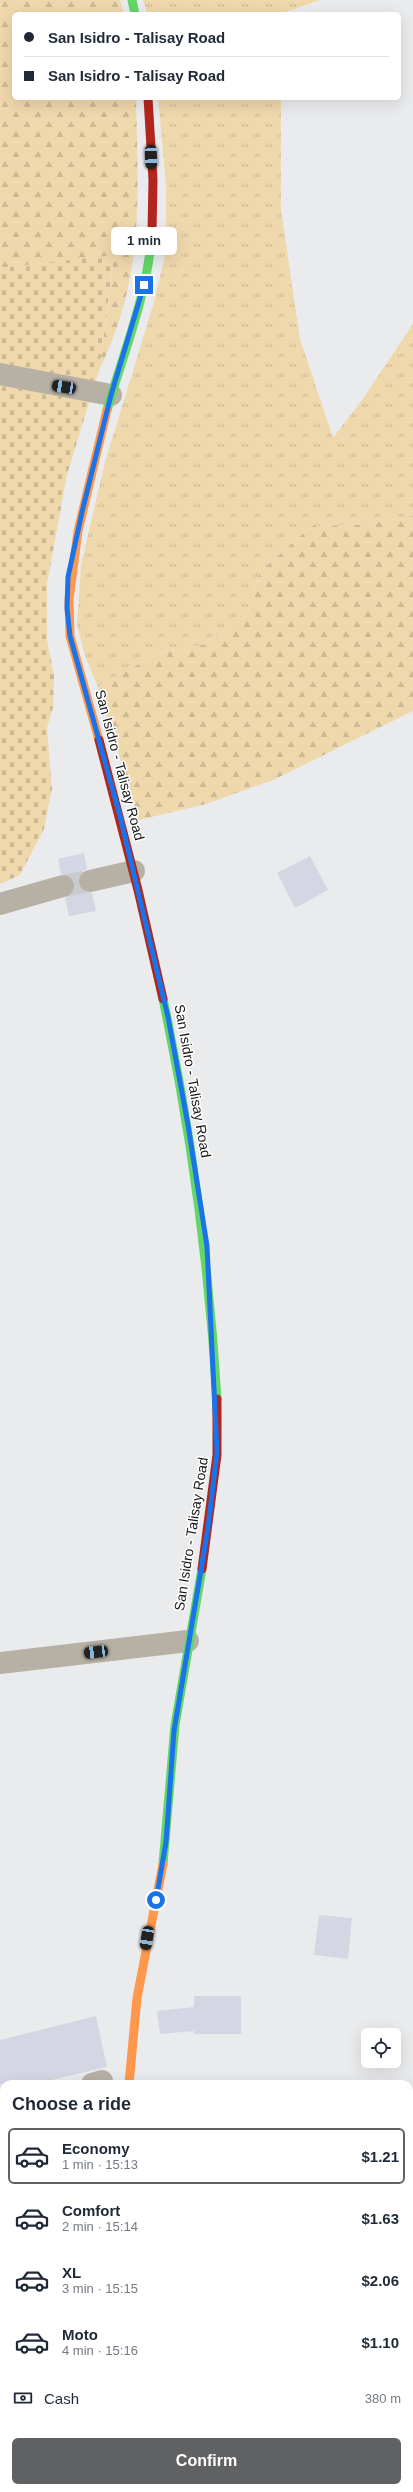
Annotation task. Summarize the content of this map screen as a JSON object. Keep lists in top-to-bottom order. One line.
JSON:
{"streets":{"street":["San Isidro - Talisay Road"]},"page":{"banner":["San Isidro - Talisay Road","San Isidro - Talisay Road"],"bubble":"1 min","heading":"Choose a ride","list":[{"name":"Economy","note":"1 min · 15:13","value":"$1.21"},{"name":"Comfort","note":"2 min · 15:14","value":"$1.63"},{"name":"XL","note":"3 min · 15:15","value":"$2.06"},{"name":"Moto","note":"4 min · 15:16","value":"$1.10"}],"pay":["Cash","380 m"],"buttons":"Confirm"}}
